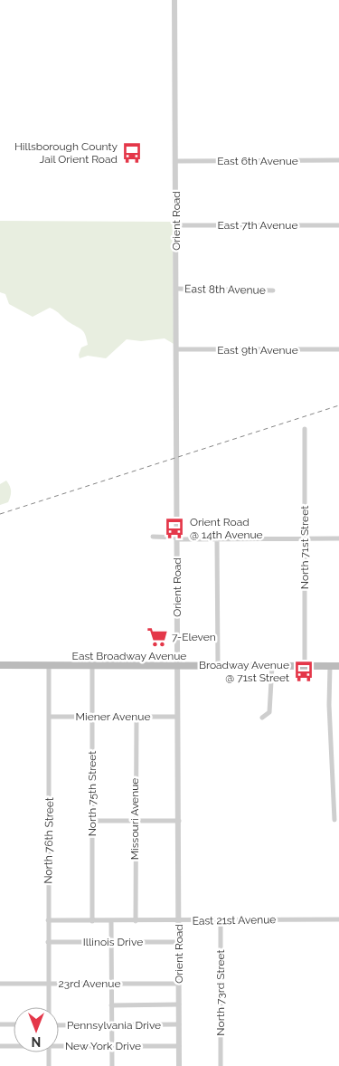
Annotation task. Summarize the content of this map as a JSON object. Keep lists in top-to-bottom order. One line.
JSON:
{"streets":{"main road":["East Broadway Avenue"],"street":["East 6th Avenue","Orient Road","East 7th Avenue","East 8th Avenue","East 9th Avenue","North 71st Street","Miener Avenue","North 75th Street","Missouri Avenue","North 76th Street","East 21st Avenue","Illinois Drive","23rd Avenue","North 73rd Street","Pennsylvania Drive","New York Drive"]},"crossings":[["East 6th Avenue","Orient Road"],["Orient Road","East 7th Avenue"],["Orient Road","East 8th Avenue"],["Orient Road","East 9th Avenue"],["Orient Road","East Broadway Avenue"],["Orient Road","Miener Avenue"],["Orient Road","East 21st Avenue"],["Orient Road","Illinois Drive"],["Orient Road","23rd Avenue"],["Orient Road","Pennsylvania Drive"],["Orient Road","New York Drive"],["North 71st Street","East Broadway Avenue"],["East Broadway Avenue","North 75th Street"],["East Broadway Avenue","North 76th Street"],["Miener Avenue","North 75th Street"],["Miener Avenue","Missouri Avenue"],["Miener Avenue","North 76th Street"],["North 75th Street","East 21st Avenue"],["Missouri Avenue","East 21st Avenue"],["North 76th Street","East 21st Avenue"],["North 76th Street","Illinois Drive"],["North 76th Street","23rd Avenue"],["East 21st Avenue","North 73rd Street"]],"places":{"bus stop":["Hillsborough County Jail Orient Road","Orient Road @ 14th Avenue","Broadway Avenue @ 71st Street"],"supermarket":["7-Eleven"]},"north":"bottom"}
